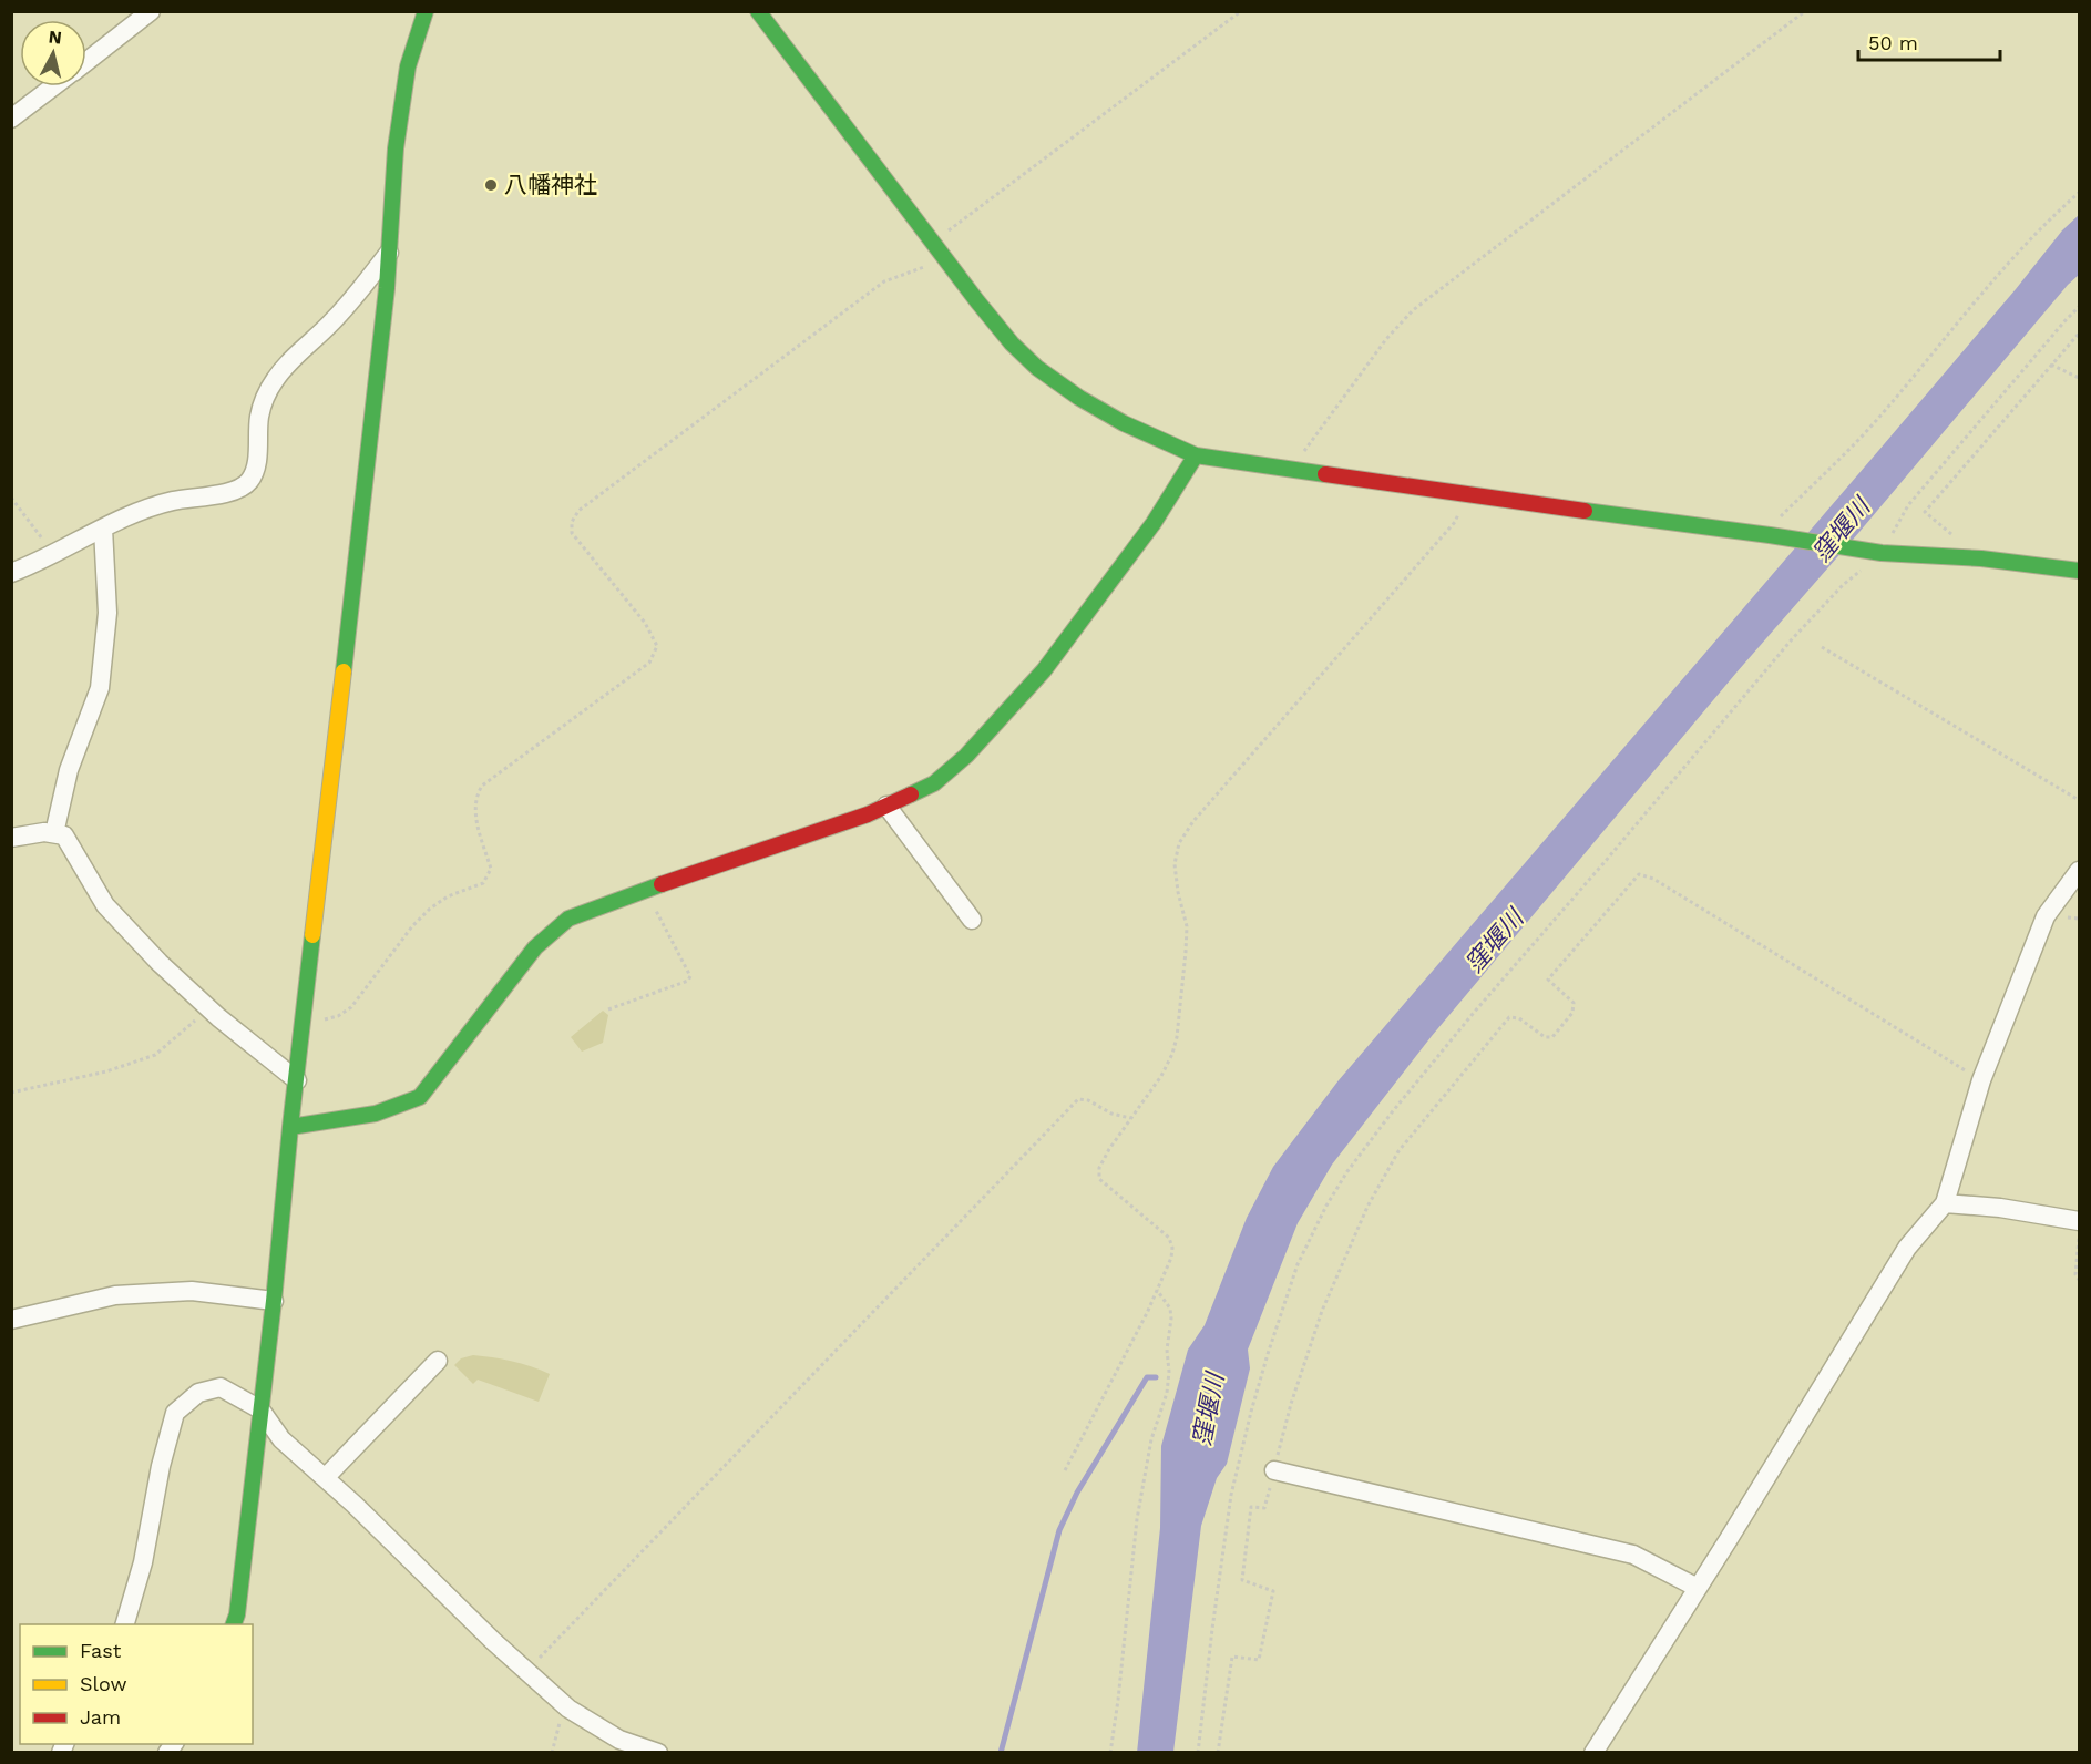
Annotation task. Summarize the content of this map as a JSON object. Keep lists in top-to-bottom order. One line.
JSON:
{"water":["窪堰川"],"places":["八幡神社"],"legend":["Fast","Slow","Jam"],"scale_bar":"50 m","north":"top"}
